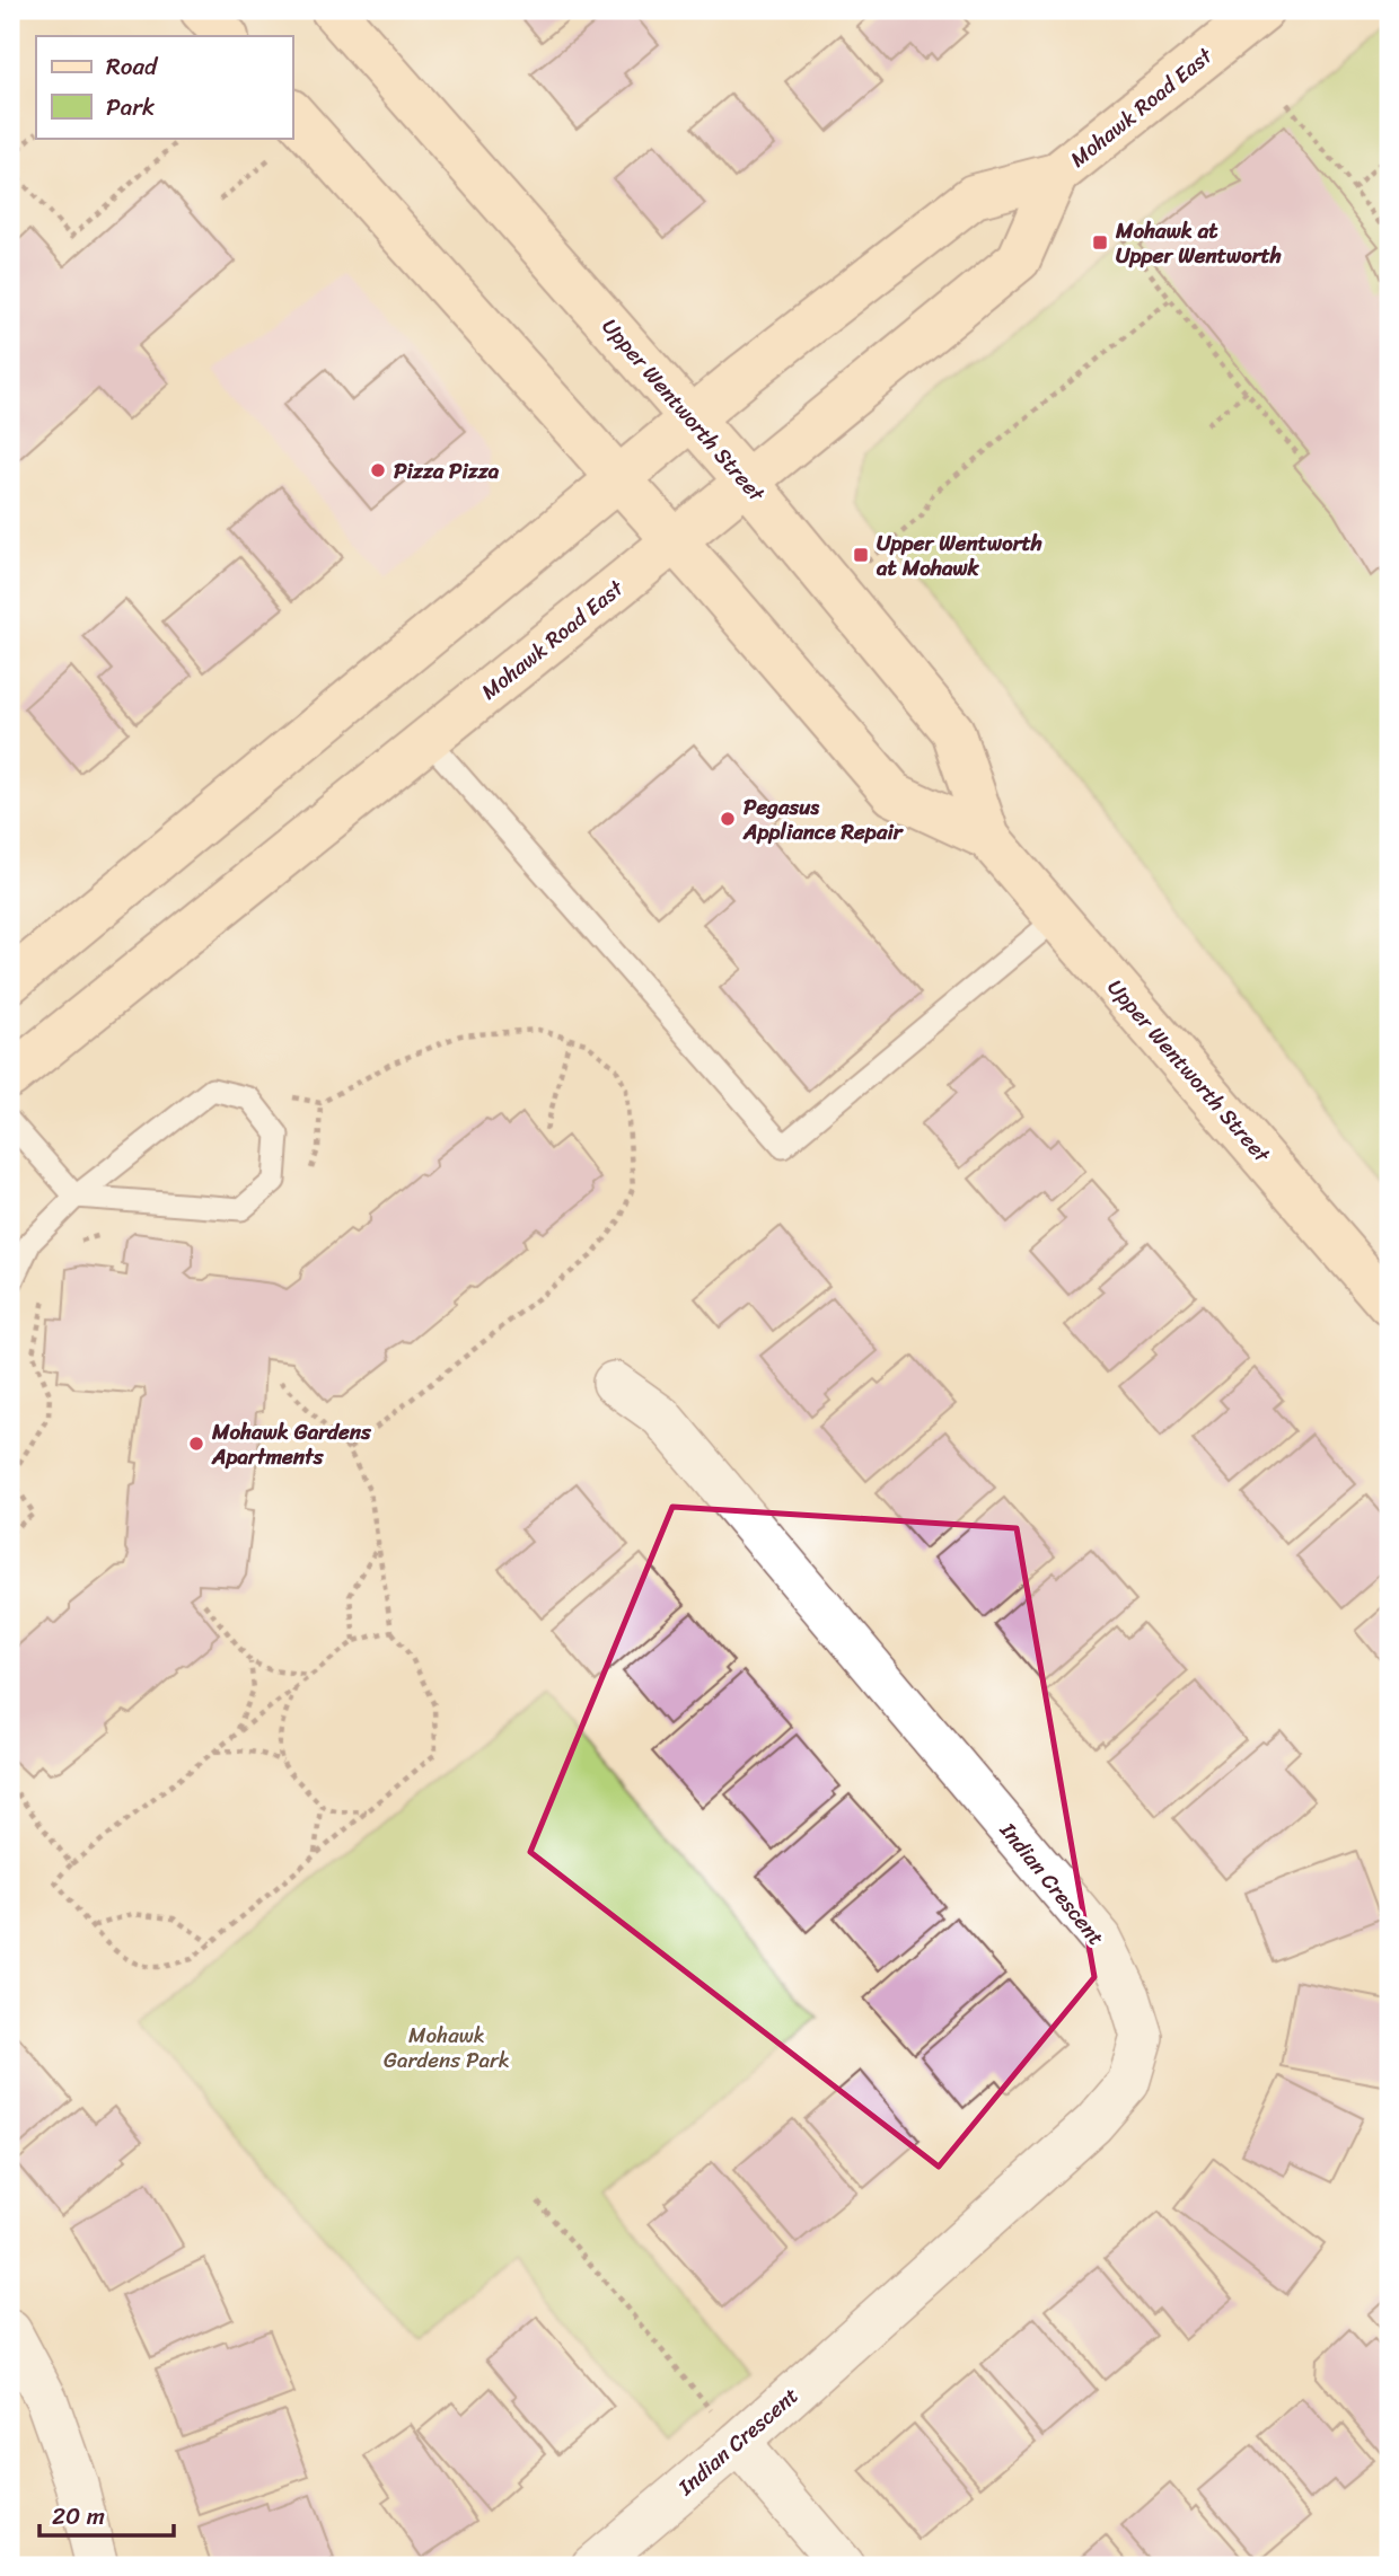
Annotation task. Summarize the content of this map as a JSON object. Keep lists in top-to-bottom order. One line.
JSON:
{"streets":{"main road":["Mohawk Road East","Upper Wentworth Street"],"street":["Indian Crescent"]},"crossings":[["Mohawk Road East","Upper Wentworth Street"]],"parks":["Mohawk Gardens Park"],"places":{"transit":["Mohawk at Upper Wentworth","Upper Wentworth at Mohawk"],"other":["Pizza Pizza","Pegasus Appliance Repair","Mohawk Gardens Apartments"]},"legend":["Road","Park"],"scale_bar":"20 m"}
